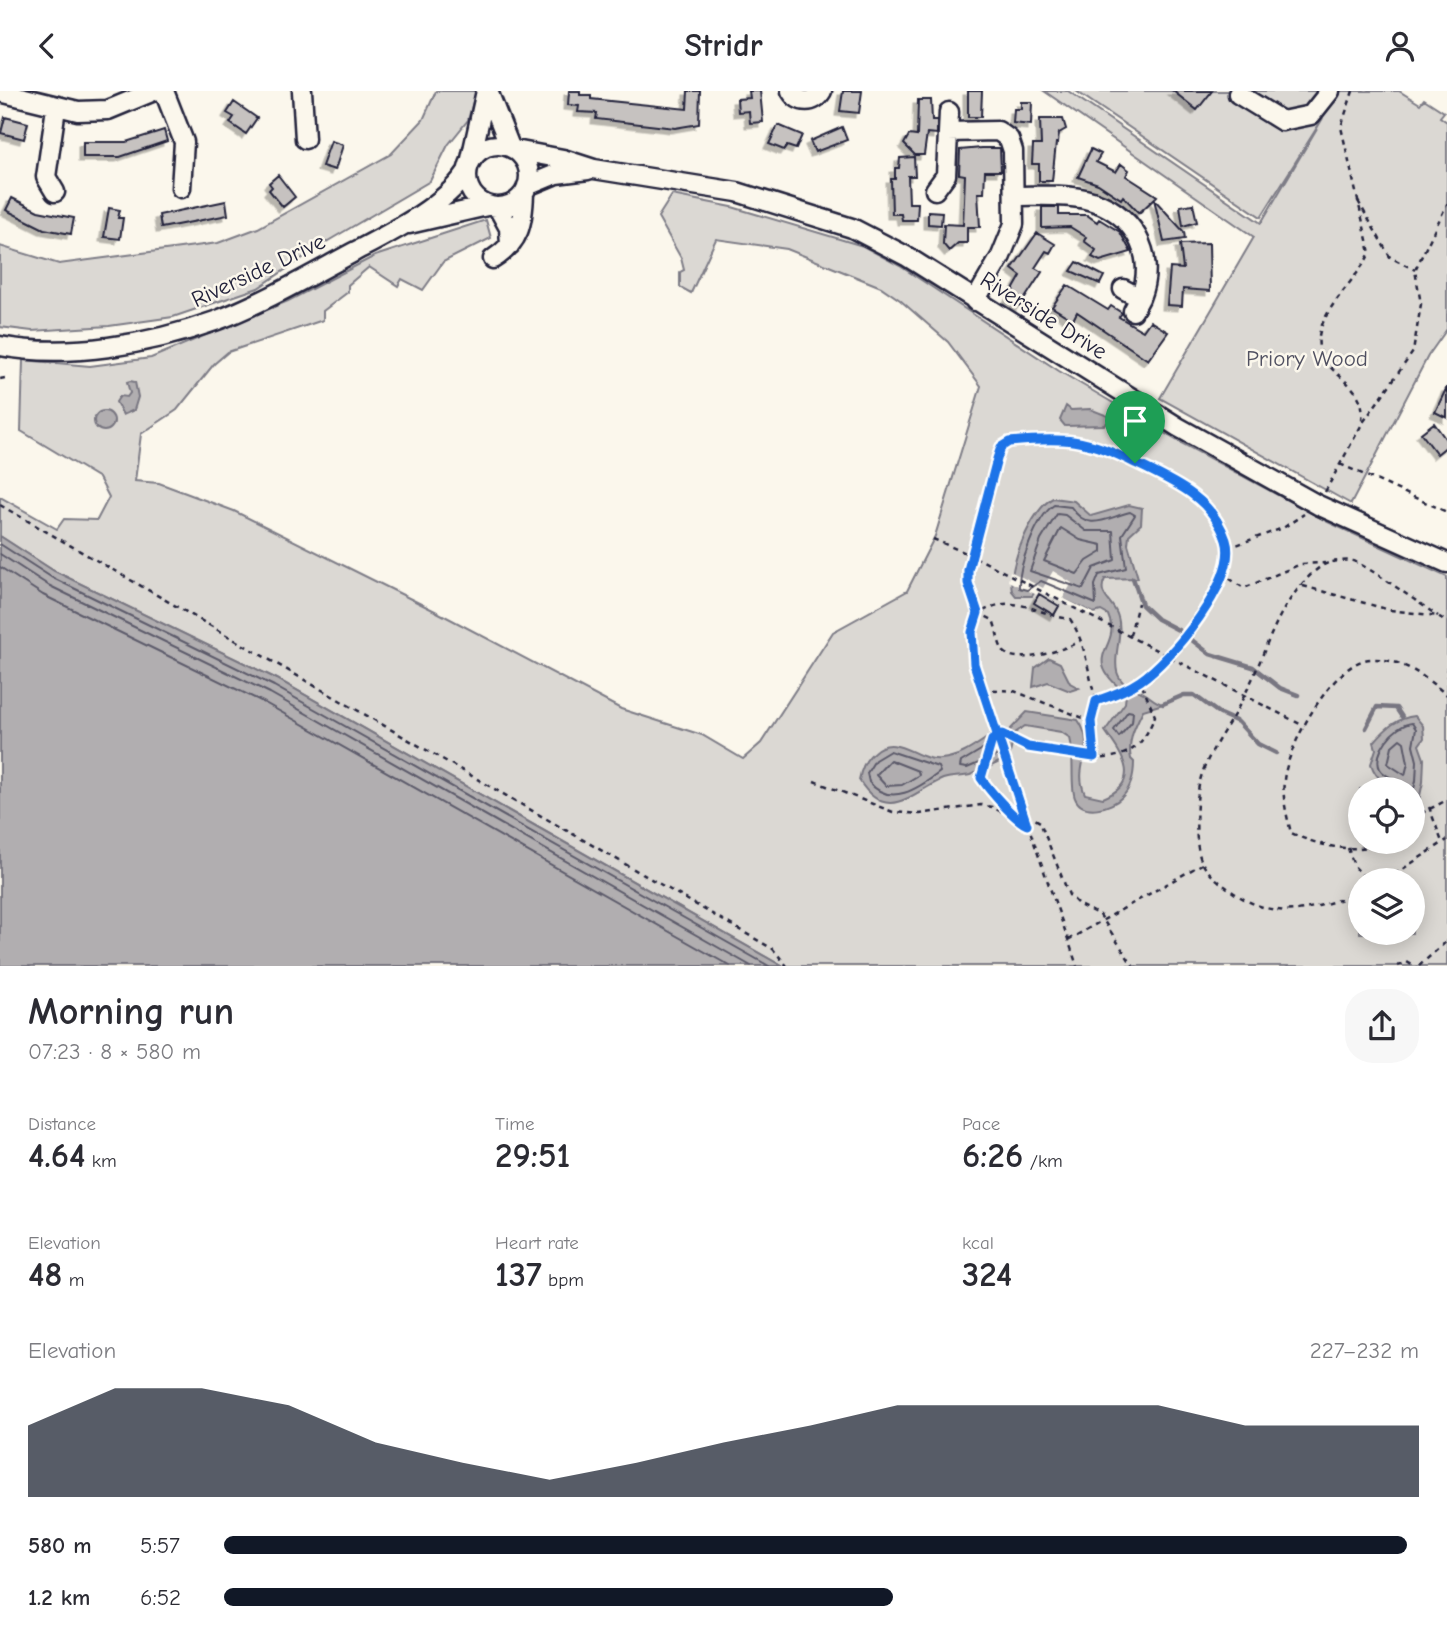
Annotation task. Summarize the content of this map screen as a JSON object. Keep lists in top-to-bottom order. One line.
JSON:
{"streets":{"street":["Riverside Drive"]},"parks":["Priory Wood"],"page":{"header":"Stridr","heading":["Morning run","07:23 · 8 × 580 m"],"stats":[["Distance","4.64 km"],["Time","29:51"],["Pace","6:26 /km"],["Elevation","48 m"],["Heart rate","137 bpm"],["kcal","324"]],"chart":["Elevation","227–232 m"],"list":[{"name":"580 m","note":"5:57"},{"name":"1.2 km","note":"6:52"}]}}
